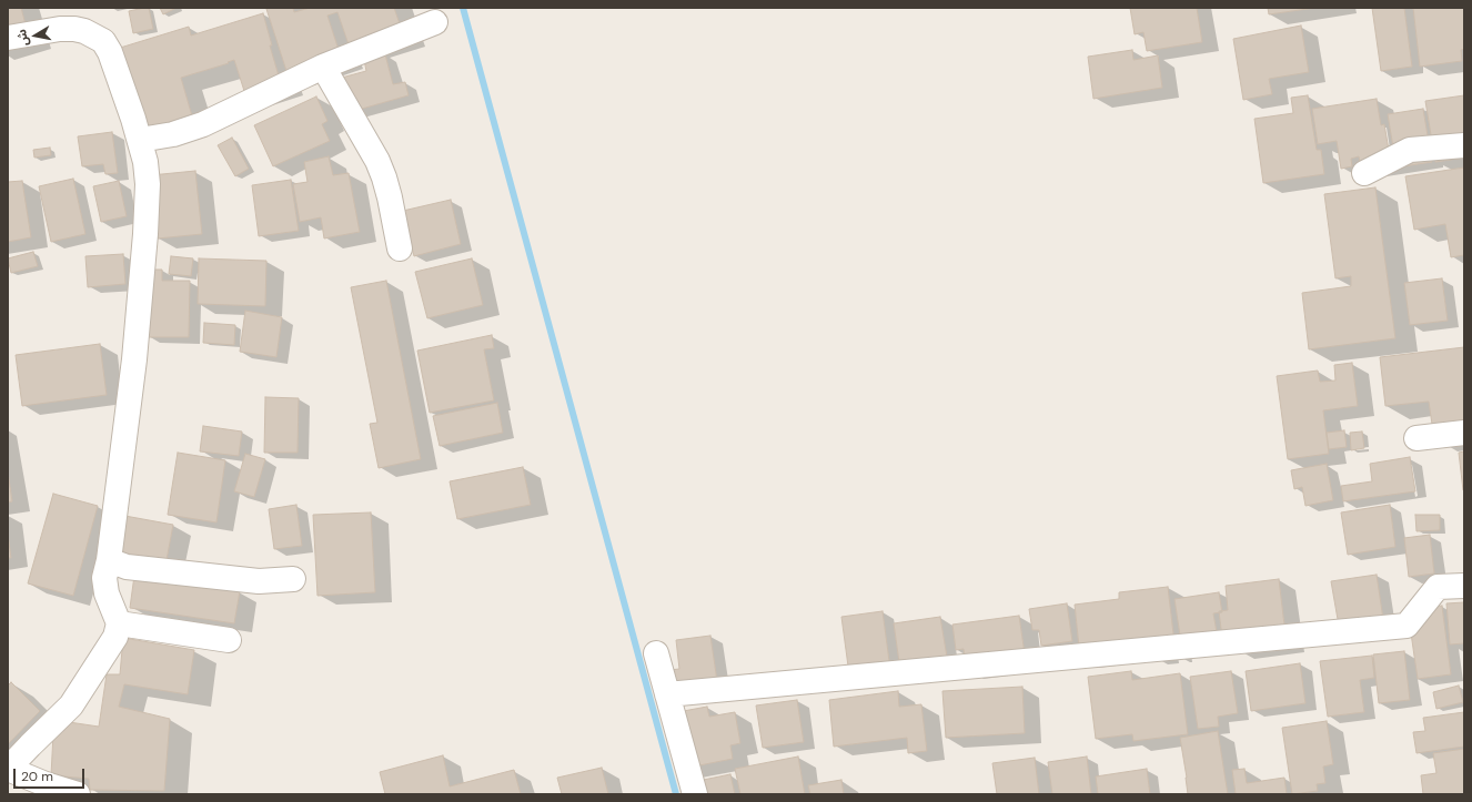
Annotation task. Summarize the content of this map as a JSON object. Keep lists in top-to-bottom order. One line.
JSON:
{"scale_bar":"20 m","north":"left"}
